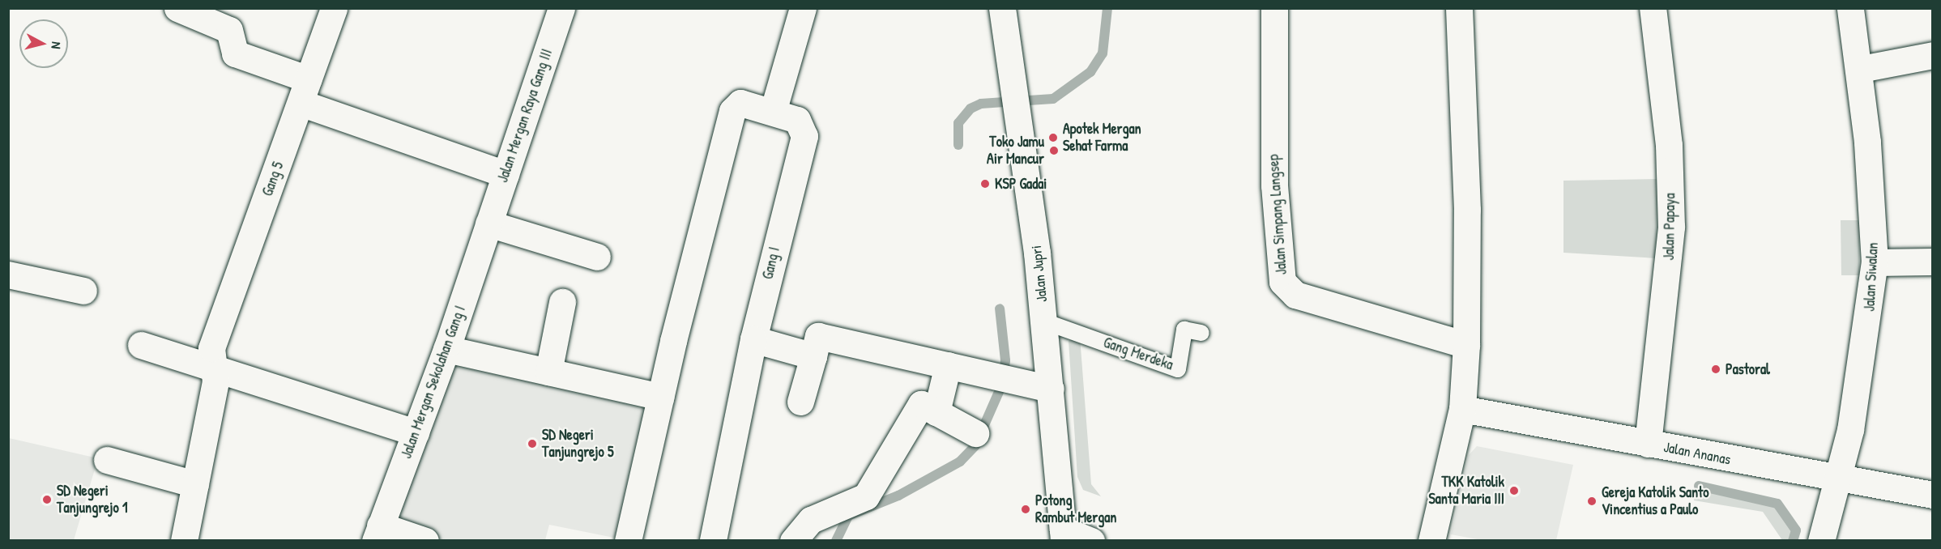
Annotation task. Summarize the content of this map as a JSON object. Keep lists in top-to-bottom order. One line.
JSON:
{"streets":{"street":["Jalan Mergan Raya Gang III","Gang 5","Jalan Simpang Langsep","Jalan Papaya","Gang I","Jalan Jupri","Jalan Siwalan","Jalan Mergan Sekolahan Gang I","Jalan Ananas"],"lane":["Gang Merdeka"]},"crossings":[["Jalan Mergan Raya Gang III","Jalan Mergan Sekolahan Gang I"],["Jalan Papaya","Jalan Ananas"],["Jalan Jupri","Gang Merdeka"],["Jalan Siwalan","Jalan Ananas"]],"places":["Apotek Mergan Sehat Farma","Toko Jamu Air Mancur","KSP Gadai","Pastoral","SD Negeri Tanjungrejo 5","TKK Katolik Santa Maria III","SD Negeri Tanjungrejo 1","Gereja Katolik Santo Vincentius a Paulo","Potong Rambut Mergan"],"north":"right"}
